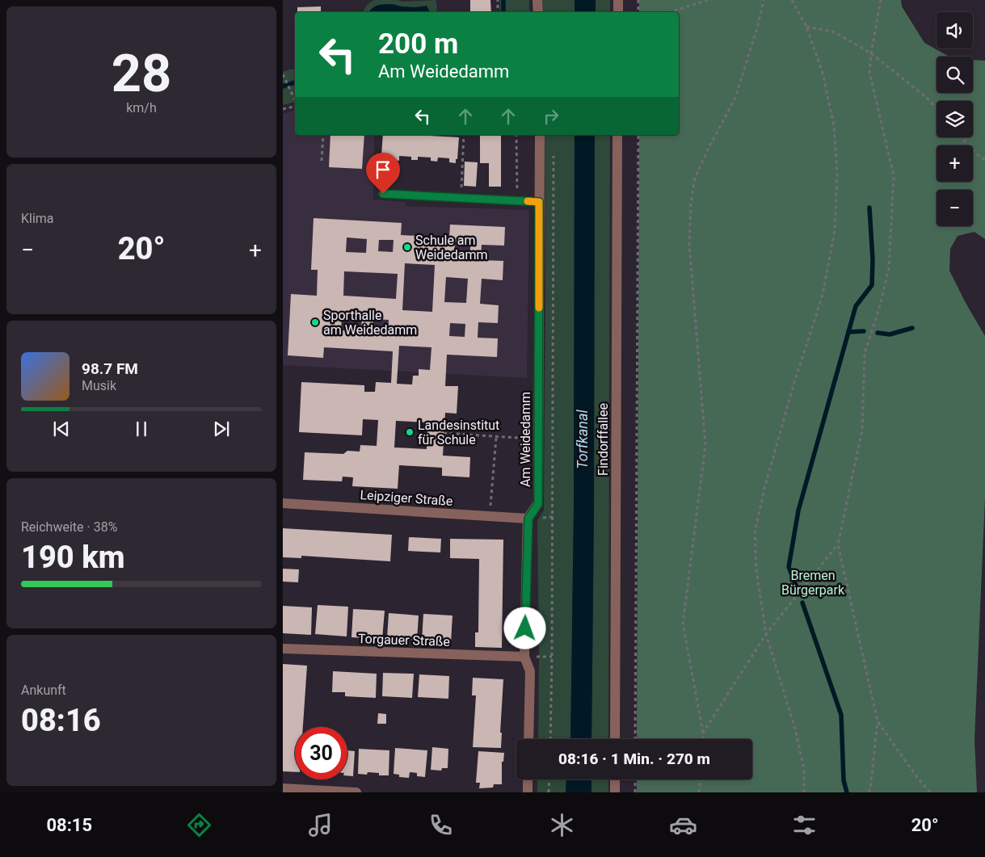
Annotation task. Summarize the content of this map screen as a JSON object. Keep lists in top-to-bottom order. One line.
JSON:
{"streets":{"street":["Am Weidedamm","Findorffallee","Leipziger Straße","Torgauer Straße"]},"crossings":[["Am Weidedamm","Leipziger Straße"],["Am Weidedamm","Torgauer Straße"]],"water":["Torfkanal"],"parks":["Bremen Bürgerpark"],"places":["Schule am Weidedamm","Sporthalle am Weidedamm","Landesinstitut für Schule"],"page":{"tile":[["28","km/h"],"Klima",["Reichweite · 38%","190 km"],["Ankunft","08:16"]],"map_buttons":["+","−"],"turn":["200 m","Am Weidedamm"],"heat":["−","20°","+"],"song":["98.7 FM","Musik"],"limit":"30","trip":"08:16 · 1 Min. · 270 m","tabs":["08:15","20°"]}}
